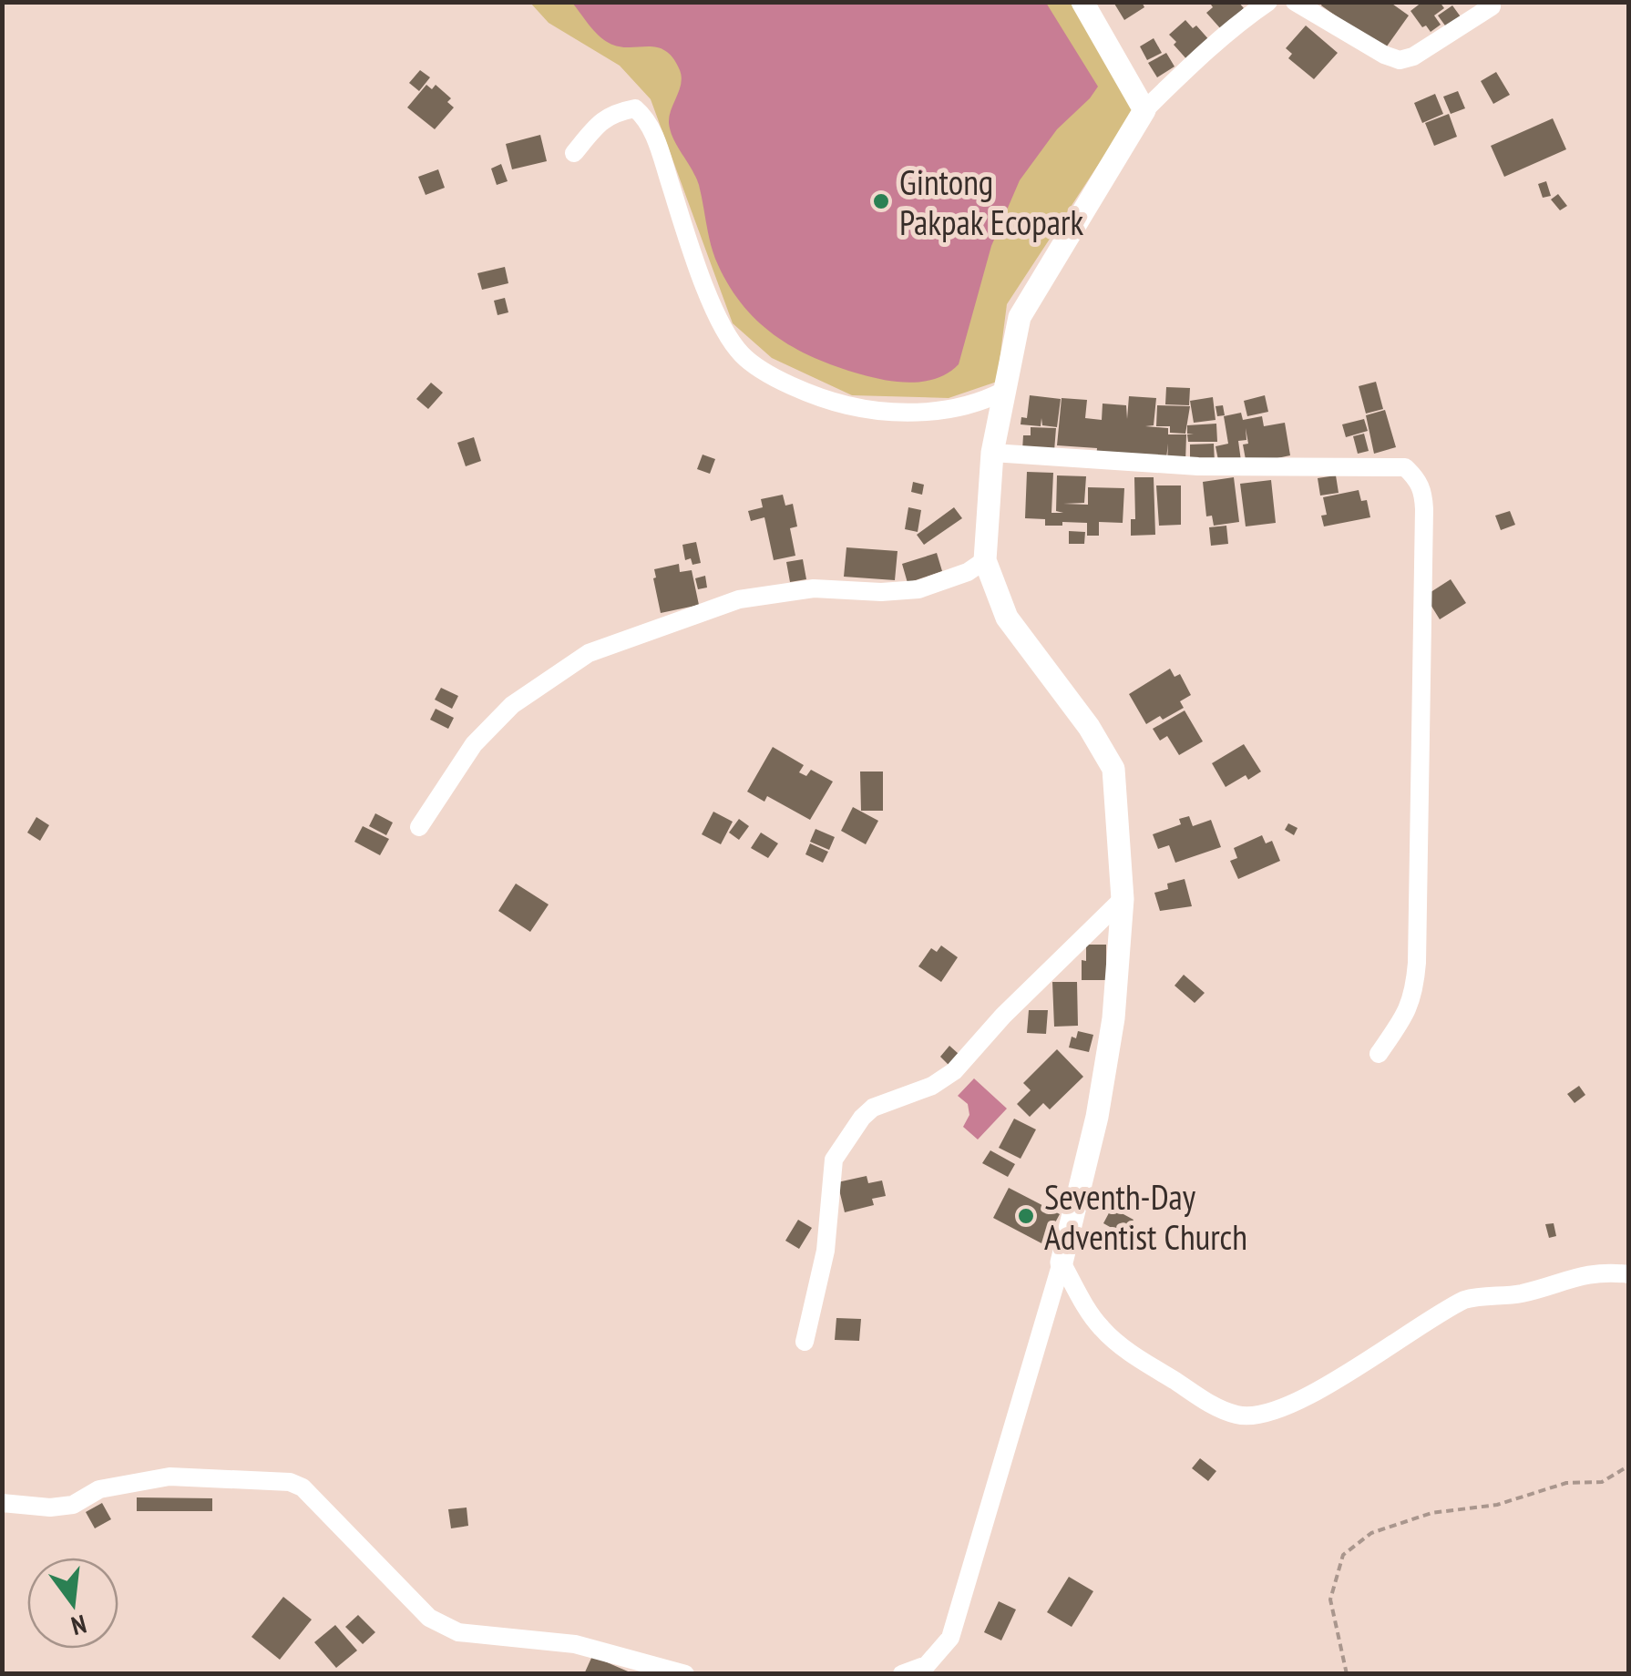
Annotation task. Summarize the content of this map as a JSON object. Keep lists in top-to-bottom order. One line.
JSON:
{"places":["Gintong Pakpak Ecopark","Seventh-Day Adventist Church"],"north":"bottom"}
